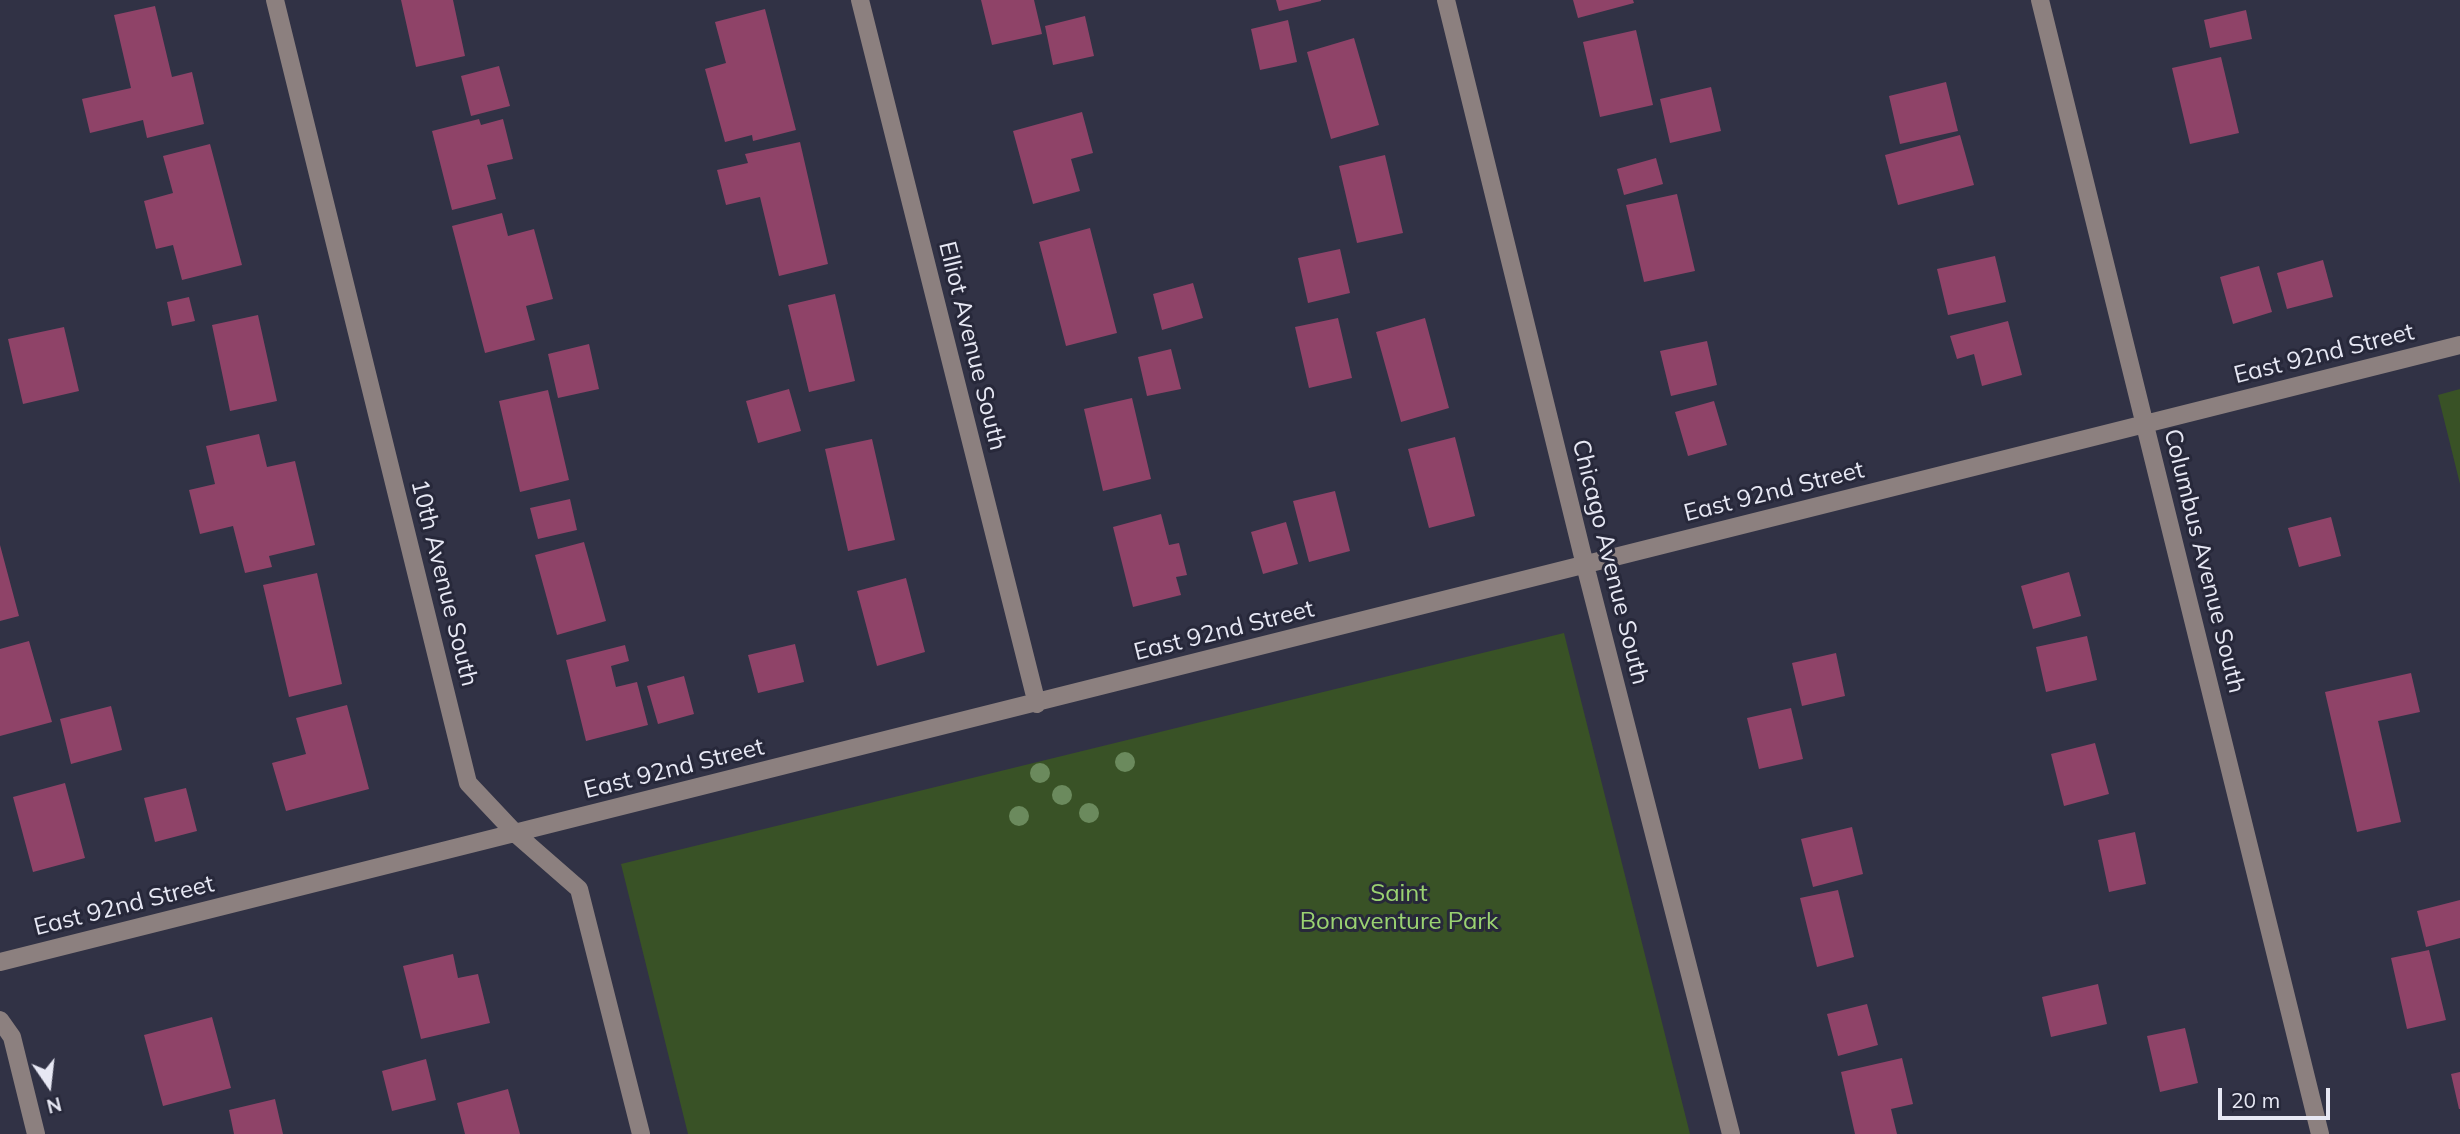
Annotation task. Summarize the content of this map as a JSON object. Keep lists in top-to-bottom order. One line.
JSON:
{"streets":{"street":["Elliot Avenue South","East 92nd Street","Columbus Avenue South","Chicago Avenue South","10th Avenue South"]},"crossings":[["Elliot Avenue South","East 92nd Street"],["East 92nd Street","Columbus Avenue South"],["East 92nd Street","Chicago Avenue South"],["East 92nd Street","10th Avenue South"]],"parks":["Saint Bonaventure Park"],"scale_bar":"20 m","north":"bottom"}
